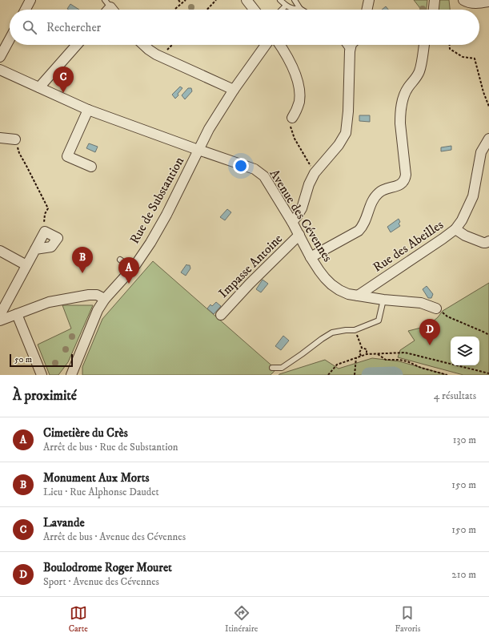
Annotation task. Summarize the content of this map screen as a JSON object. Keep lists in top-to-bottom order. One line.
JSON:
{"streets":{"street":["Rue de Substantion","Avenue des Cévennes","Rue des Abeilles","Impasse Antoine"]},"crossings":[["Rue de Substantion","Avenue des Cévennes"],["Avenue des Cévennes","Rue des Abeilles"],["Avenue des Cévennes","Impasse Antoine"]],"scale_bar":"50 m","page":{"search":"Rechercher","pins":["C","B","A","D"],"scale":"50 m","heading":["À proximité","4 résultats"],"list":[{"mark":"A","name":"Cimetière du Crès","note":"Arrêt de bus · Rue de Substantion","value":"130 m"},{"mark":"B","name":"Monument Aux Morts","note":"Lieu · Rue Alphonse Daudet","value":"150 m"},{"mark":"C","name":"Lavande","note":"Arrêt de bus · Avenue des Cévennes","value":"150 m"},{"mark":"D","name":"Boulodrome Roger Mouret","note":"Sport · Avenue des Cévennes","value":"210 m"}],"nav":["Carte","Itinéraire","Favoris"]}}
